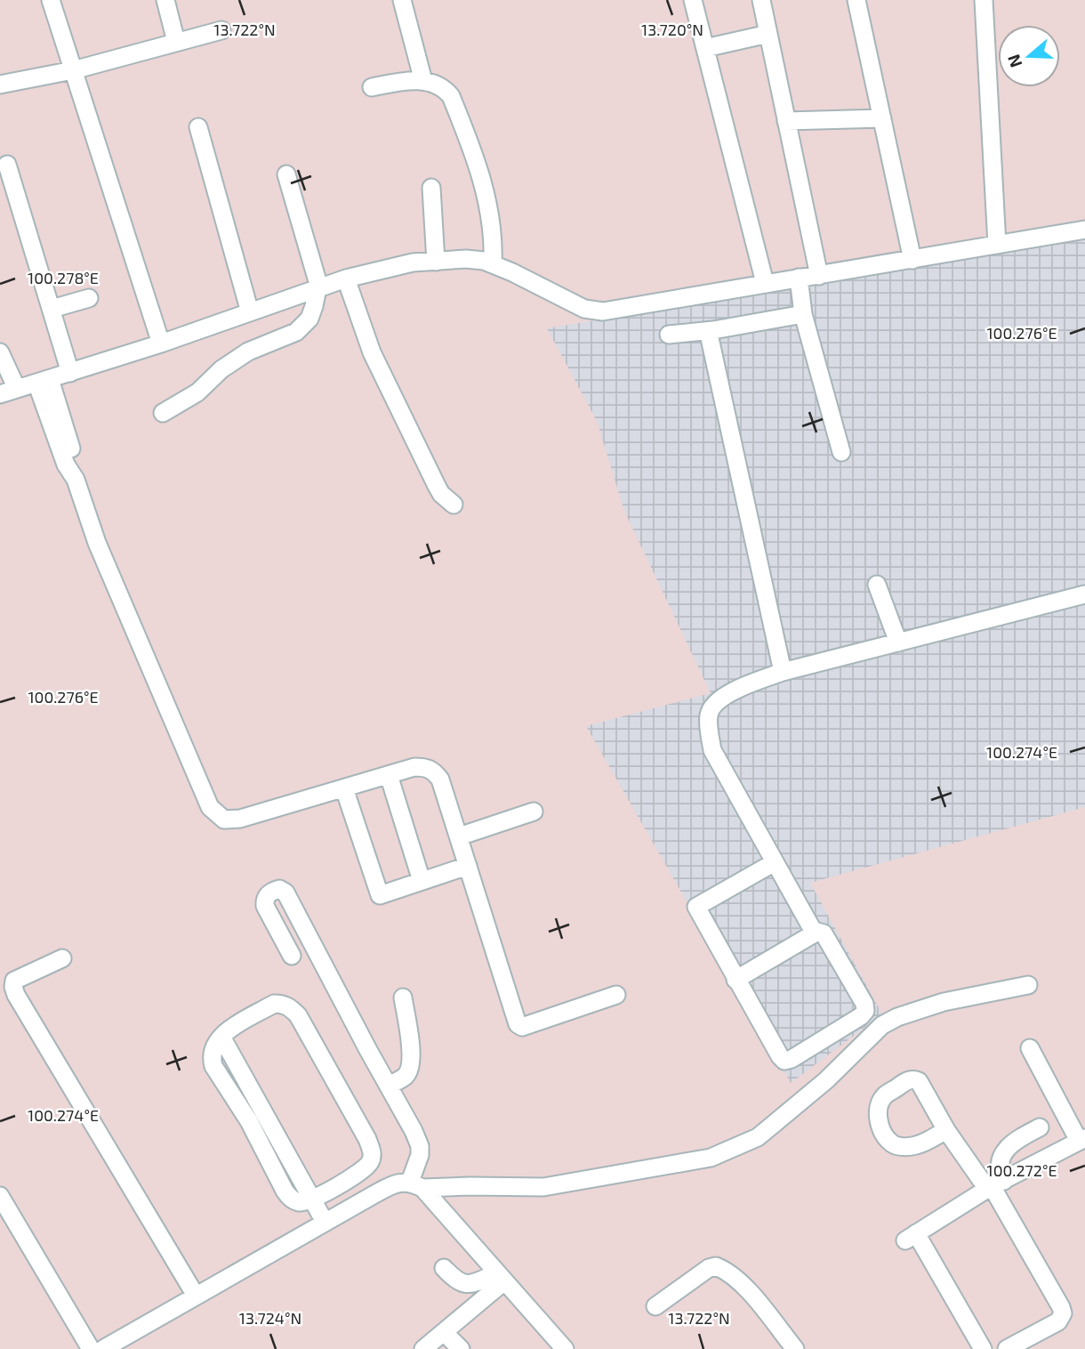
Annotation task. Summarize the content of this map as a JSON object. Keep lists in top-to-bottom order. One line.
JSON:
{"north":"left","coordinates":["13.722°N","13.720°N","100.278°E","100.276°E","100.274°E","100.272°E","13.724°N"]}
